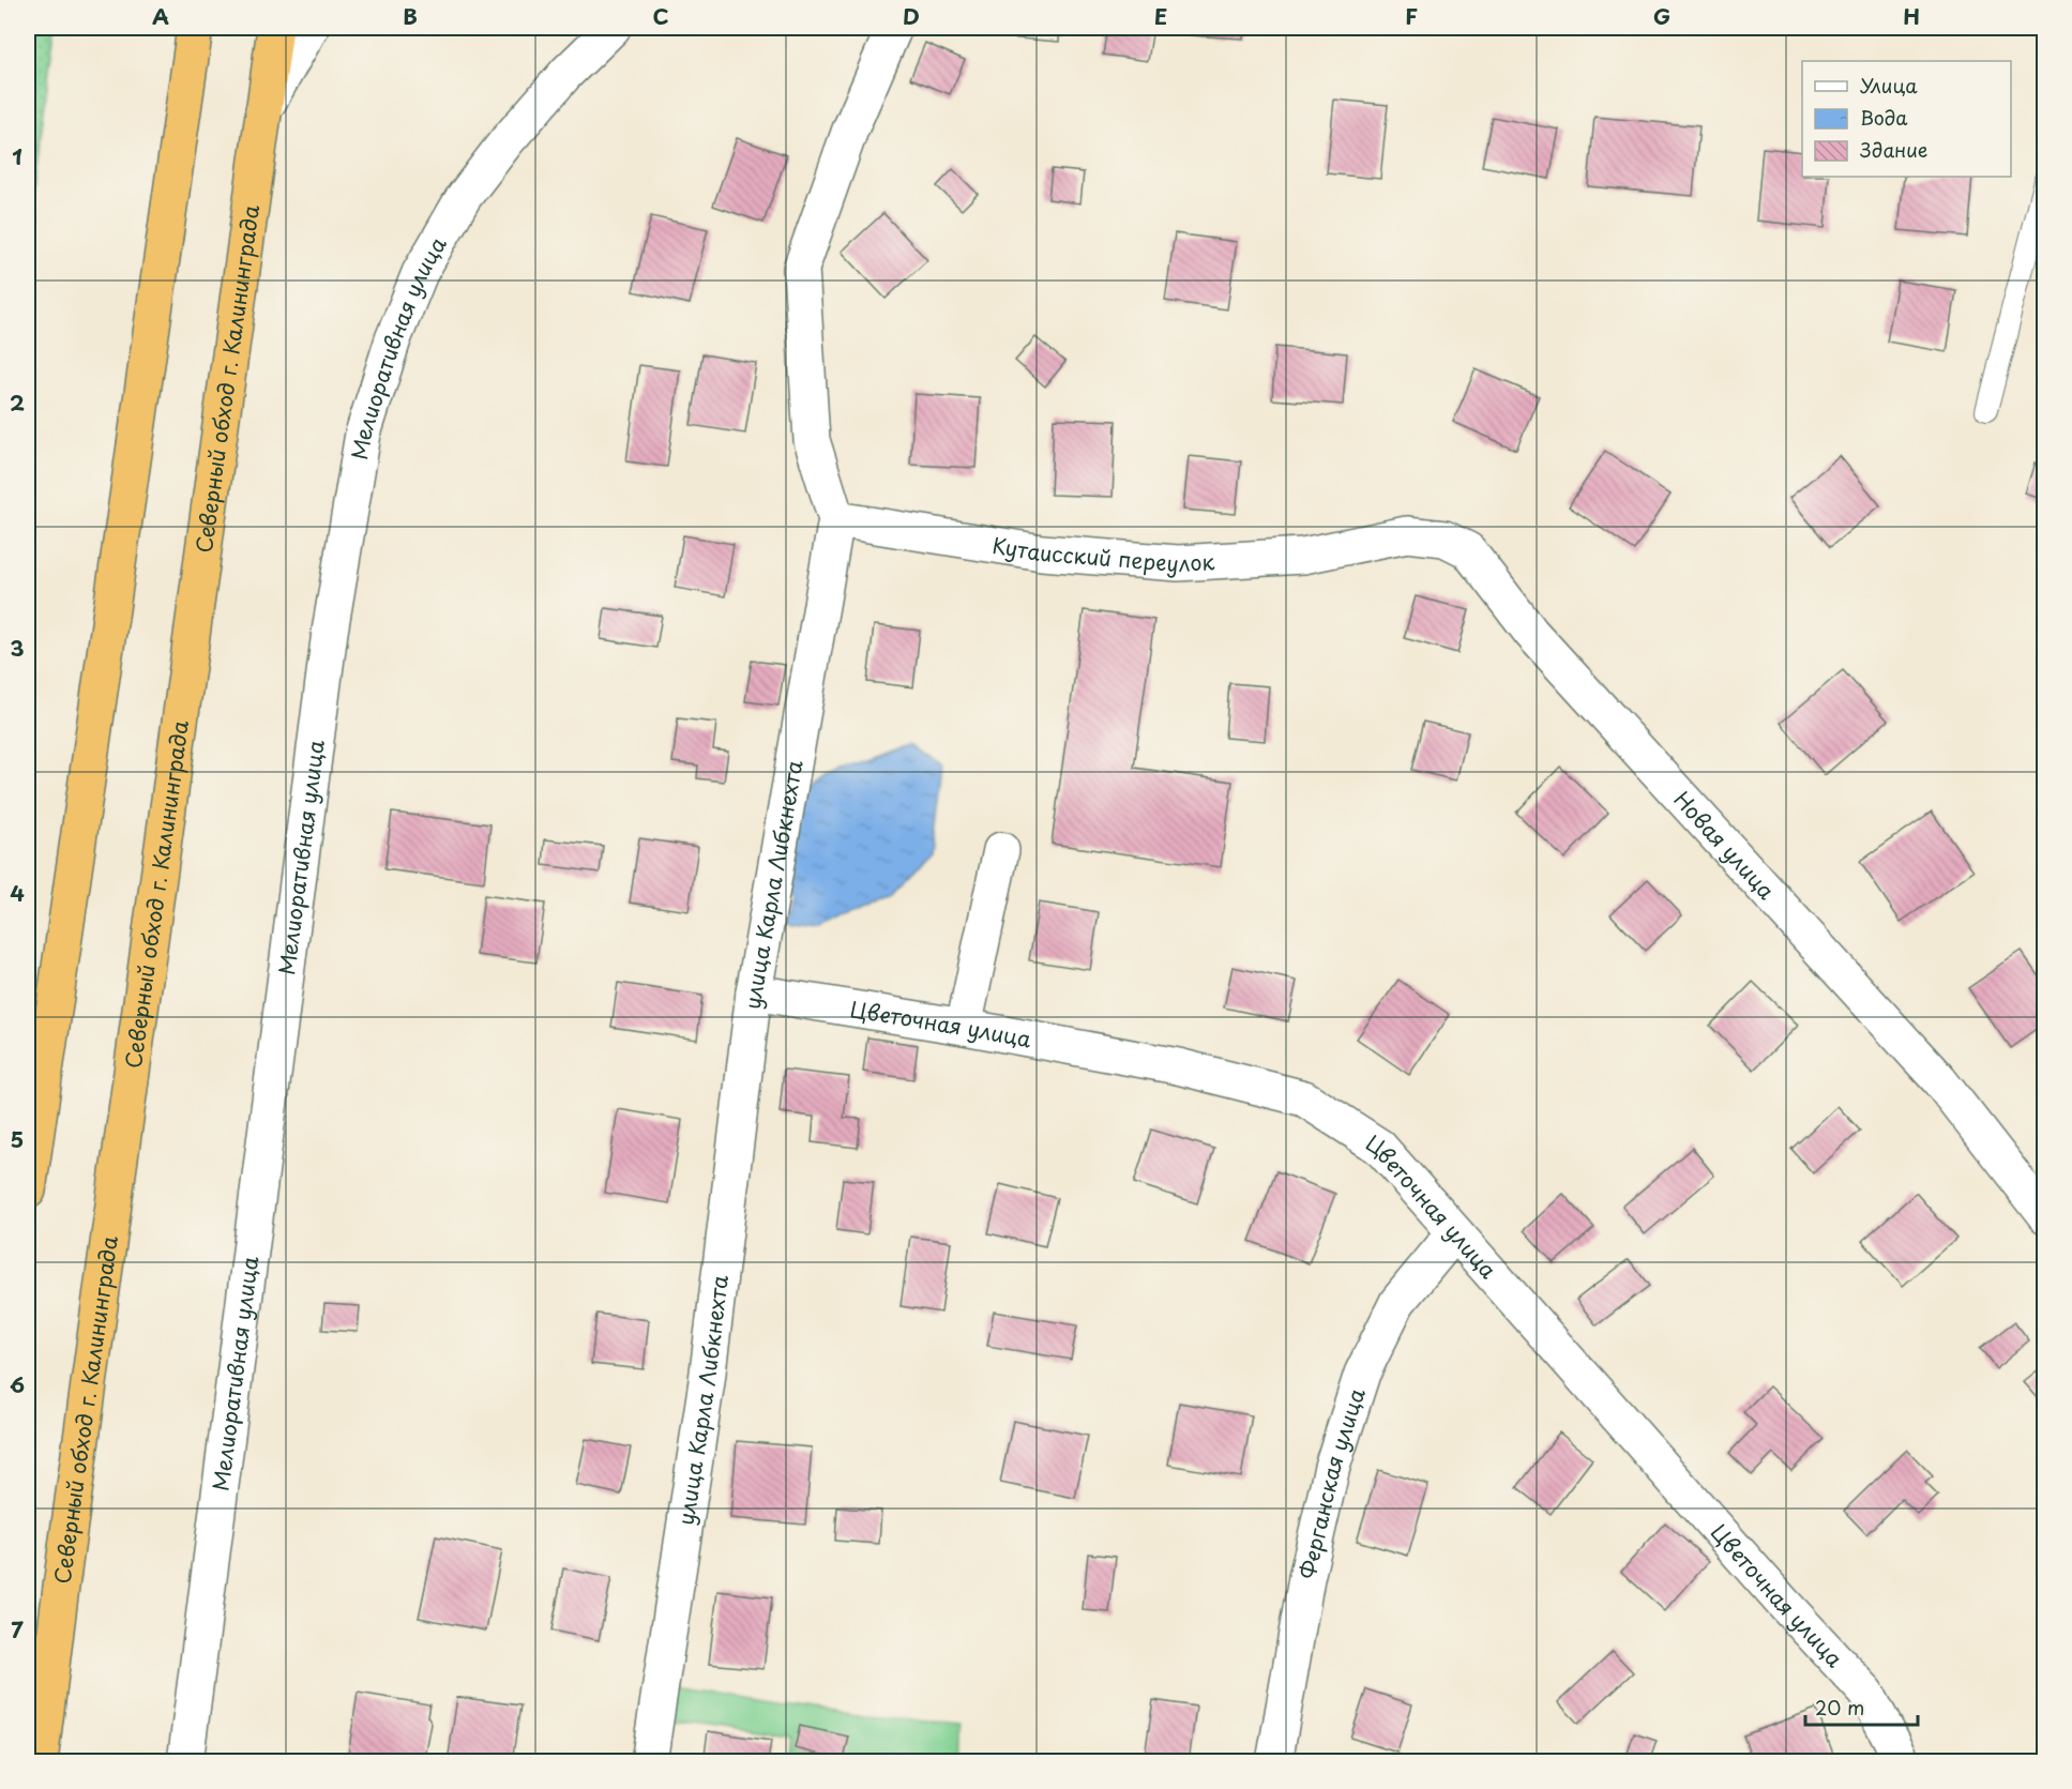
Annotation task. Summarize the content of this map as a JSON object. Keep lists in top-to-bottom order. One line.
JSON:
{"streets":{"highway":["Северный обход г. Калининграда"],"street":["Мелиоративная улица","Кутаисский переулок","Новая улица","улица Карла Либкнехта","Цветочная улица","Ферганская улица"]},"crossings":[["Кутаисский переулок","Новая улица"],["Кутаисский переулок","улица Карла Либкнехта"],["улица Карла Либкнехта","Цветочная улица"],["Цветочная улица","Ферганская улица"]],"legend":["Улица","Вода","Здание"],"scale_bar":"20 m","grid":{"columns":["A","B","C","D","E","F","G","H"],"rows":["1","2","3","4","5","6","7"]}}
